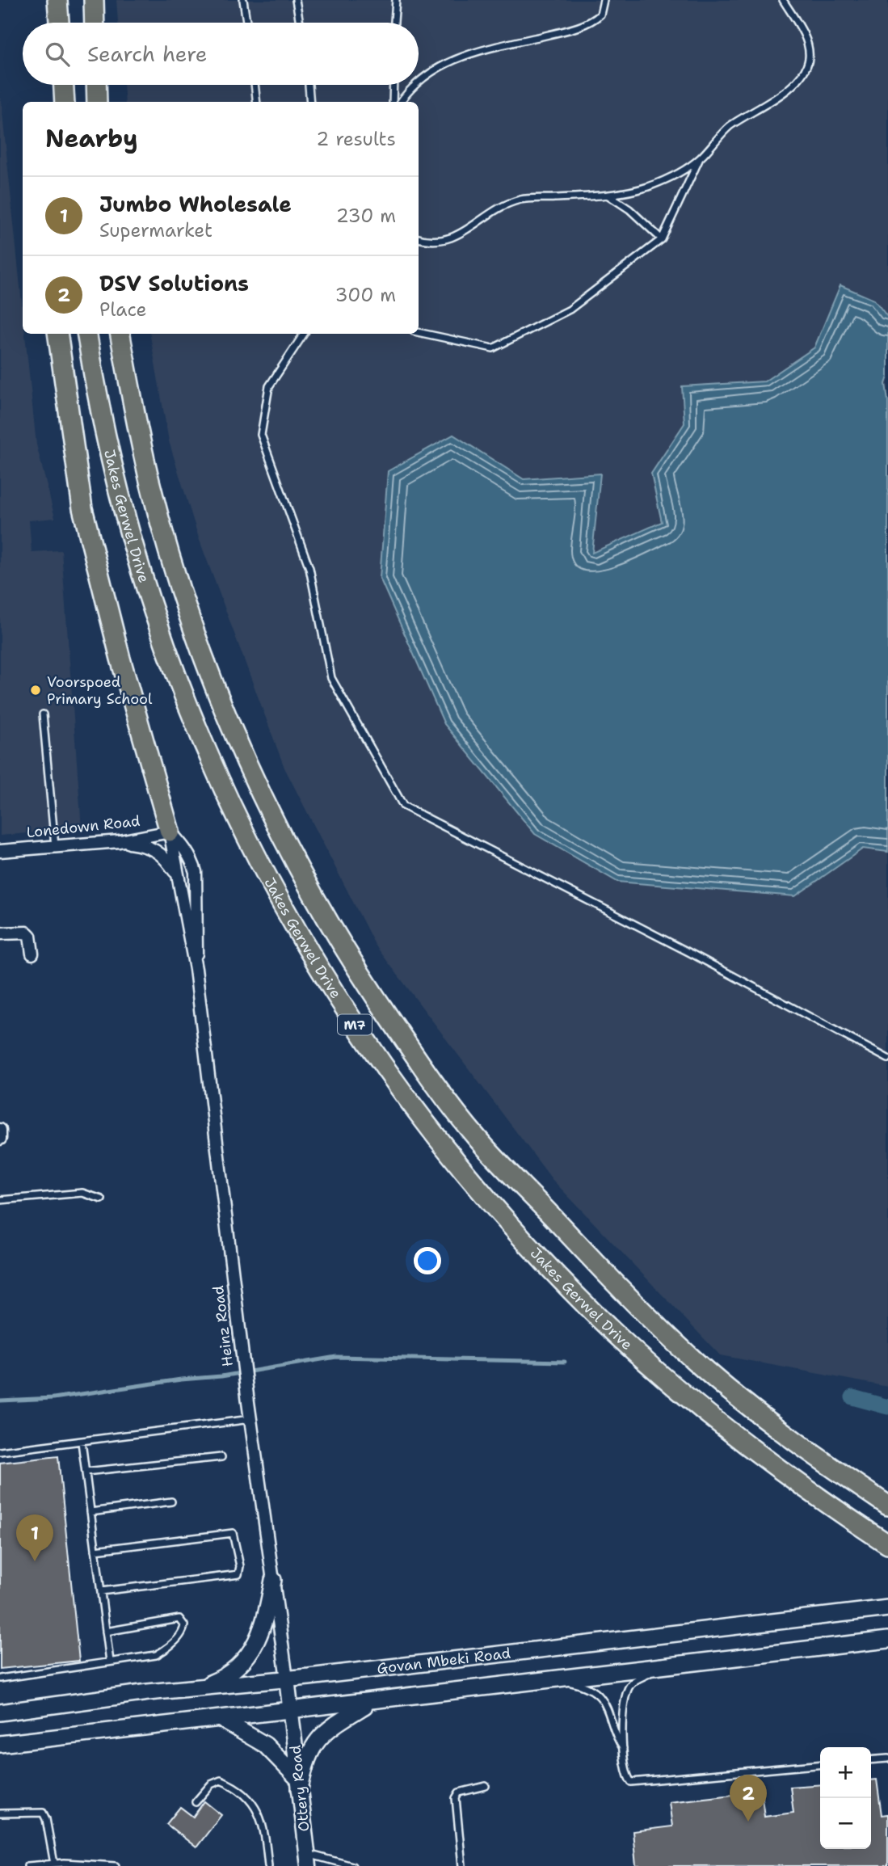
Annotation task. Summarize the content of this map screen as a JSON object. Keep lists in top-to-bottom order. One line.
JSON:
{"streets":{"highway":["Jakes Gerwel Drive","M7"],"main road":["Govan Mbeki Road"],"street":["Lonedown Road","Heinz Road","Ottery Road"]},"crossings":[["Lonedown Road","Heinz Road"],["Heinz Road","Govan Mbeki Road"],["Heinz Road","Ottery Road"],["Govan Mbeki Road","Ottery Road"]],"places":["Voorspoed Primary School"],"page":{"search":"Search here","heading":["Nearby","2 results"],"list":[{"mark":"1","name":"Jumbo Wholesale","note":"Supermarket","value":"230 m"},{"mark":"2","name":"DSV Solutions","note":"Place","value":"300 m"}],"pins":["1","2"],"map_buttons":["+","−"]}}
